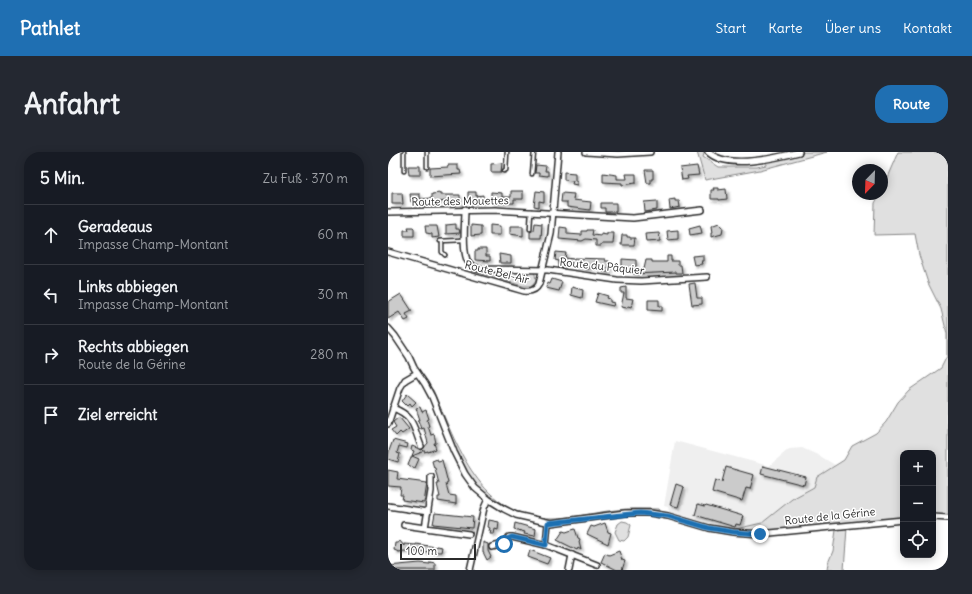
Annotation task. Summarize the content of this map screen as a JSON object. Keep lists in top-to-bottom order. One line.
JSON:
{"streets":{"street":["Route des Mouettes","Route du Pâquier","Route Bel-Air","Route de la Gérine"]},"crossings":[["Route des Mouettes","Route du Pâquier"],["Route des Mouettes","Route Bel-Air"],["Route du Pâquier","Route Bel-Air"]],"scale_bar":"100 m","north":"bottom left","page":{"header":"Pathlet","nav":["Start","Karte","Über uns","Kontakt"],"buttons":"Route","title":"Anfahrt","heading":["5 Min.","Zu Fuß · 370 m"],"list":[["Geradeaus","Impasse Champ-Montant","60 m"],["Links abbiegen","Impasse Champ-Montant","30 m"],["Rechts abbiegen","Route de la Gérine","280 m"],"Ziel erreicht"],"map_buttons":["+","−"],"scale":"100 m"}}
